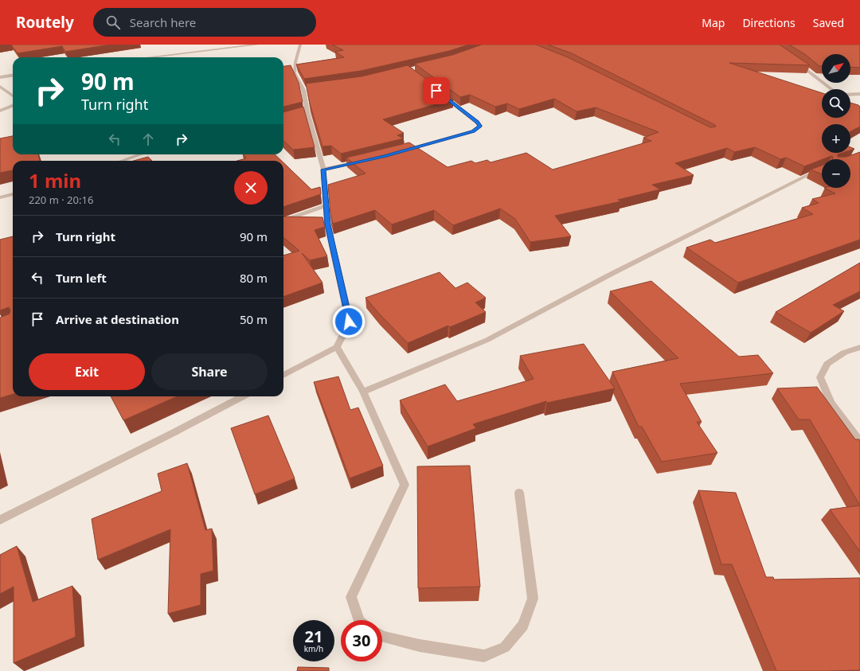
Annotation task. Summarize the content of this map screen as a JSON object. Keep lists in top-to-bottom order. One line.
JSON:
{"north":"top right","page":{"header":"Routely","search":"Search here","nav":["Map","Directions","Saved"],"map_buttons":["+","−"],"turn":["90 m","Turn right"],"heading":["1 min","220 m · 20:16"],"list":[{"name":"Turn right","value":"90 m"},{"name":"Turn left","value":"80 m"},{"name":"Arrive at destination","value":"50 m"}],"buttons":["Exit","Share"],"speed":"21 km/h","limit":"30"}}
